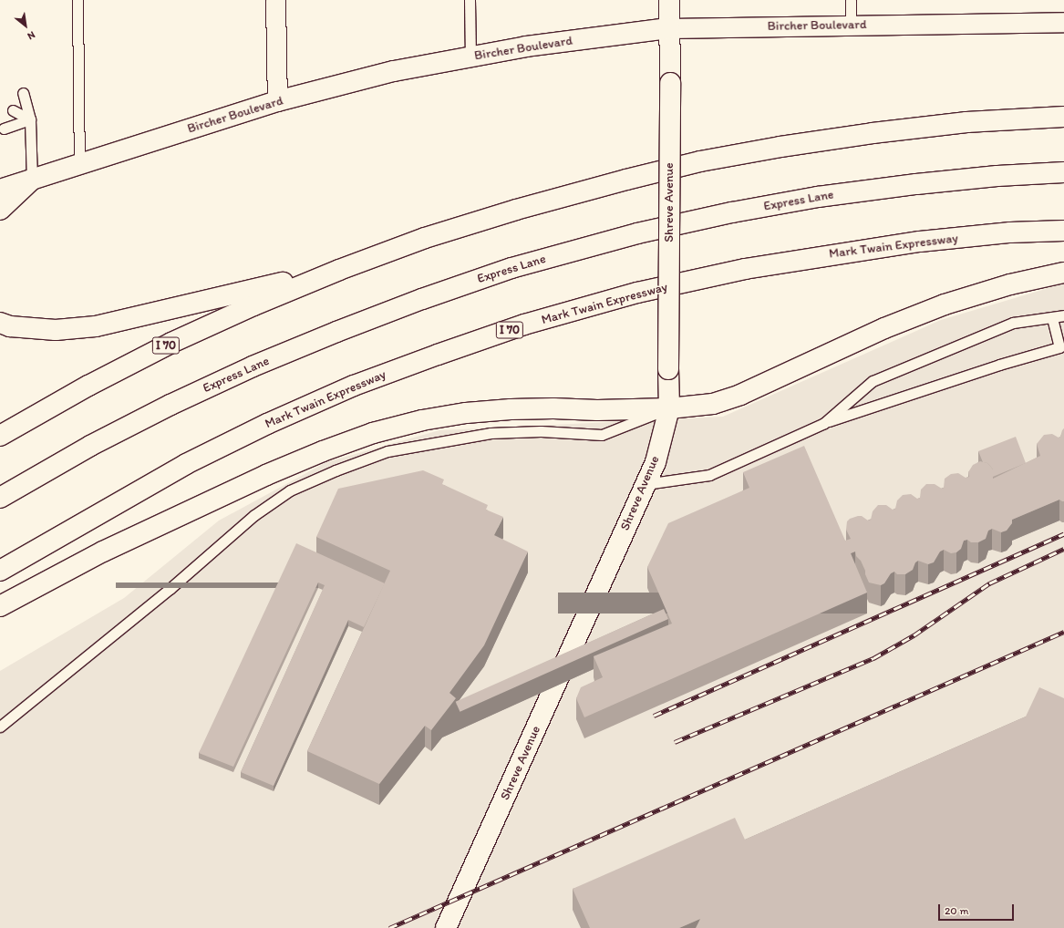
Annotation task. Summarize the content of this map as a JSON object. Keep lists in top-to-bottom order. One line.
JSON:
{"streets":{"main road":["Bircher Boulevard","Express Lane","Shreve Avenue","Mark Twain Expressway","I 70"]},"crossings":[["Bircher Boulevard","Shreve Avenue"]],"scale_bar":"20 m","north":"bottom right"}
